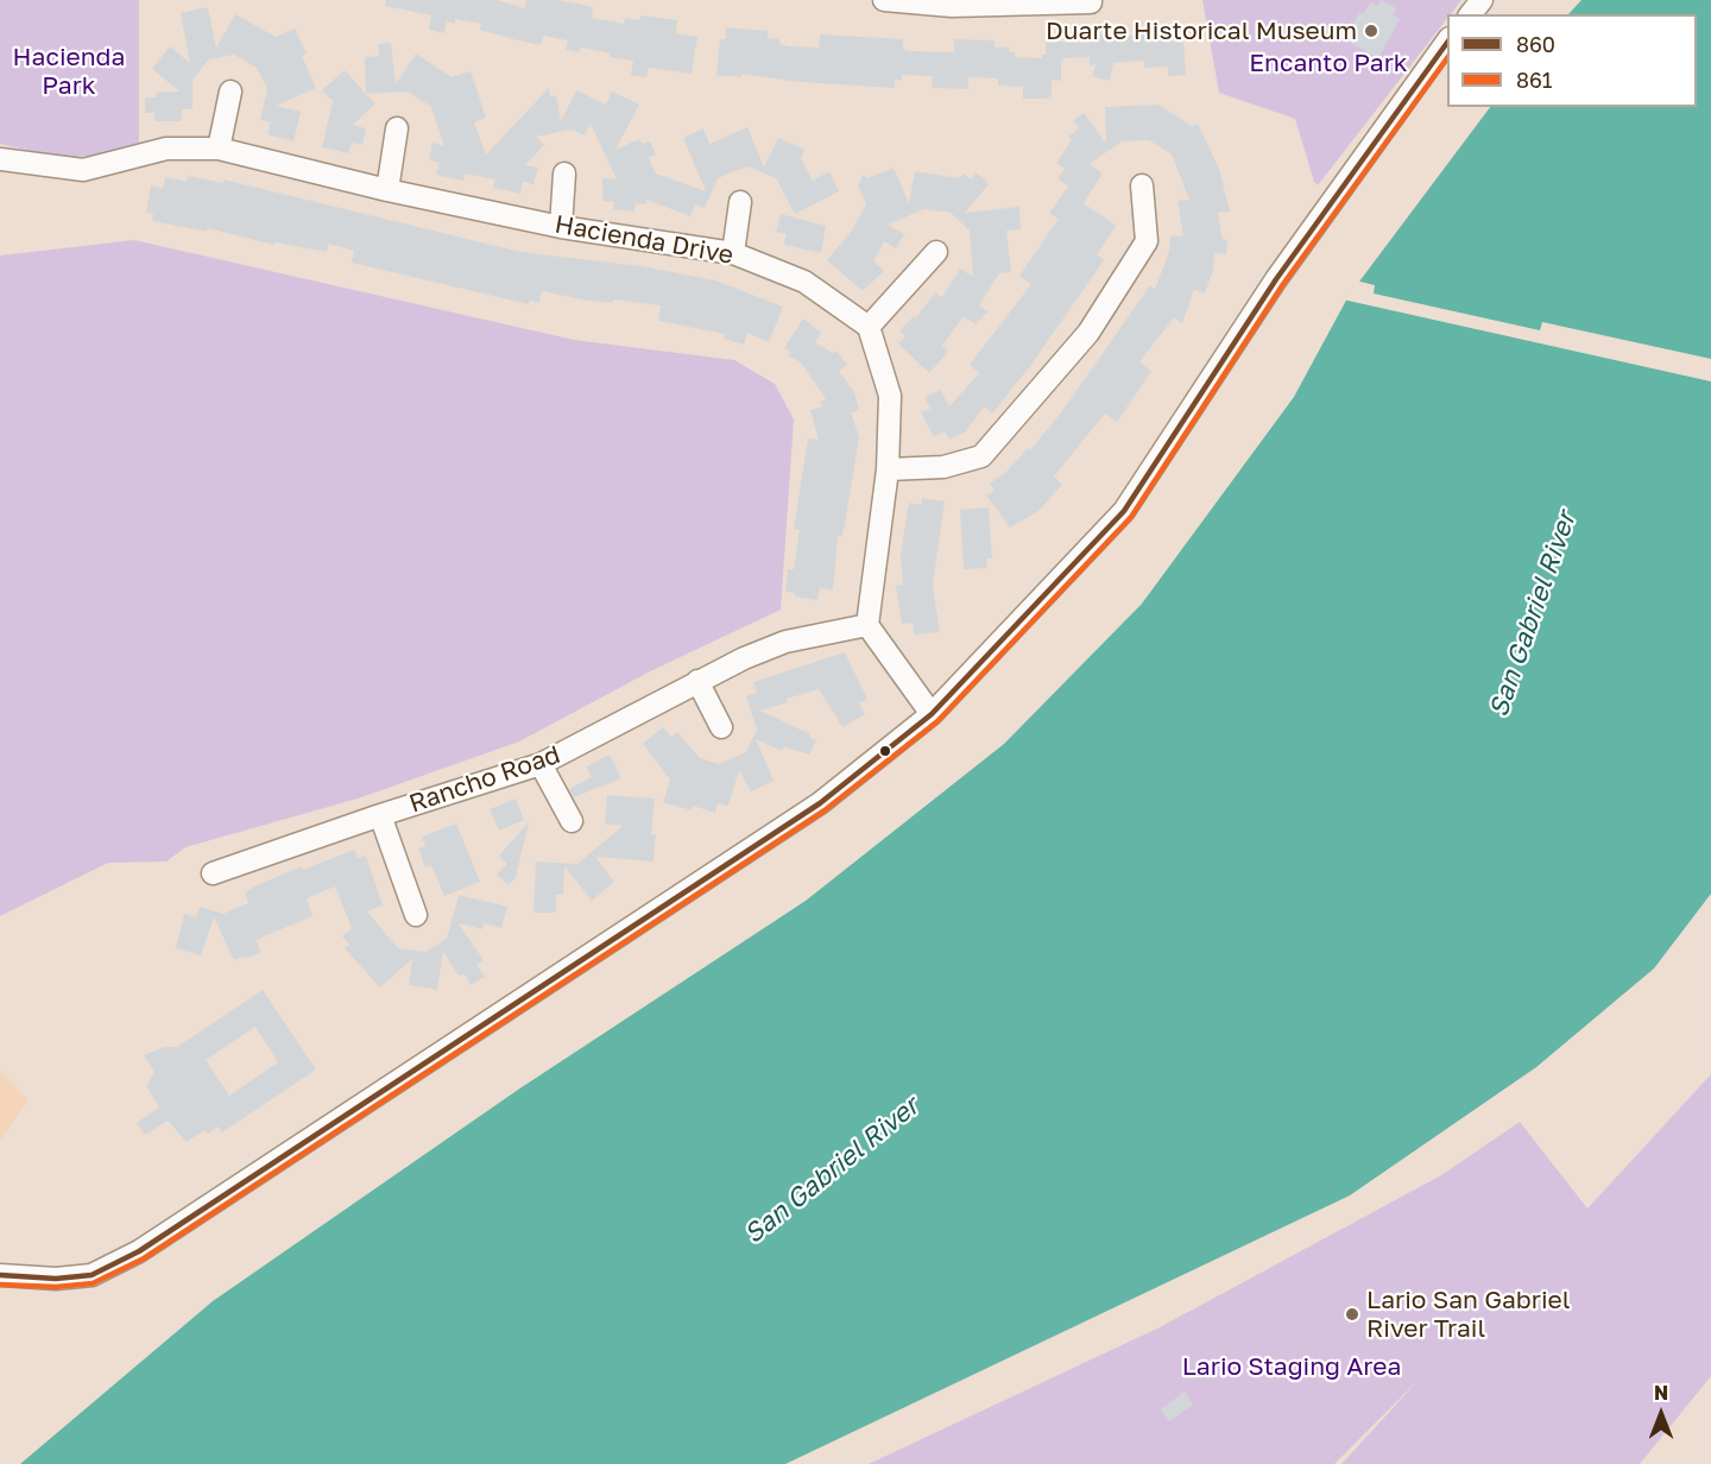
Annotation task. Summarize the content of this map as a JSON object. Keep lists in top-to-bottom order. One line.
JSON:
{"streets":{"street":["Hacienda Drive","Rancho Road"]},"water":["San Gabriel River"],"parks":["Hacienda Park","Encanto Park","Lario Staging Area"],"places":["Duarte Historical Museum","Lario San Gabriel River Trail"],"lines":["transit line 860","transit line 861"],"legend":["860","861"],"north":"top"}
